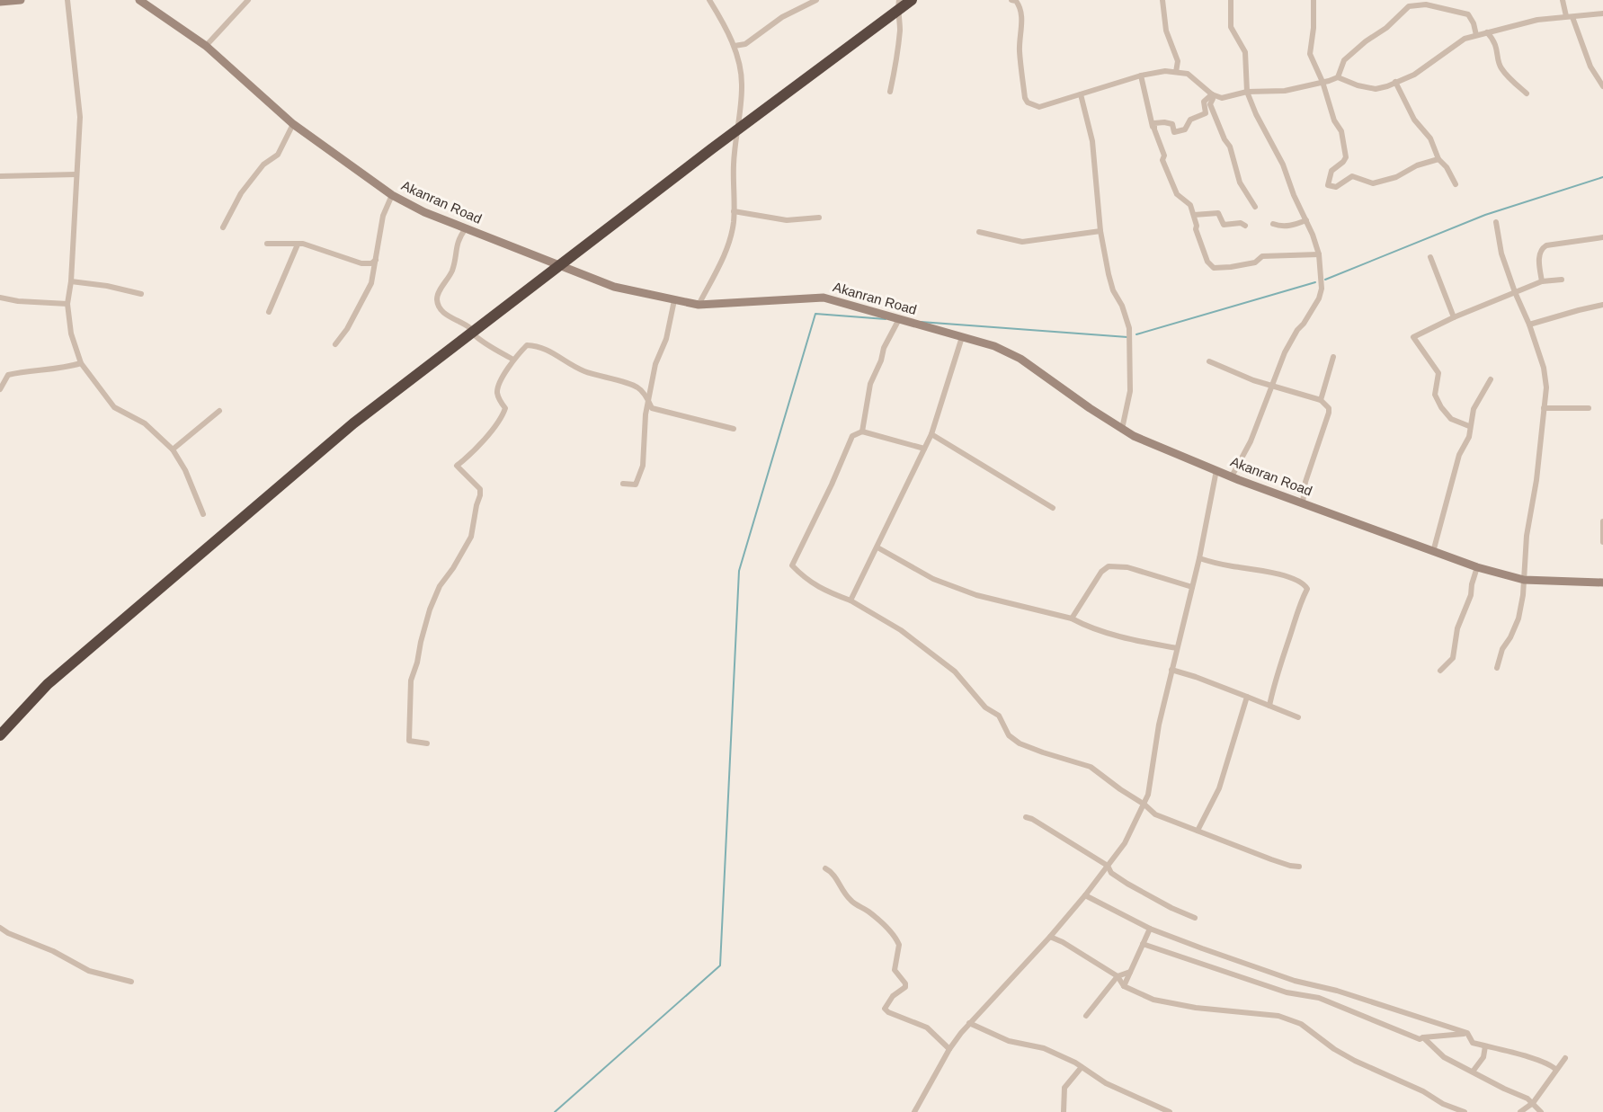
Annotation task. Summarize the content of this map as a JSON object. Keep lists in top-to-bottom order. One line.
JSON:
{"streets":{"main road":["Akanran Road"]}}
